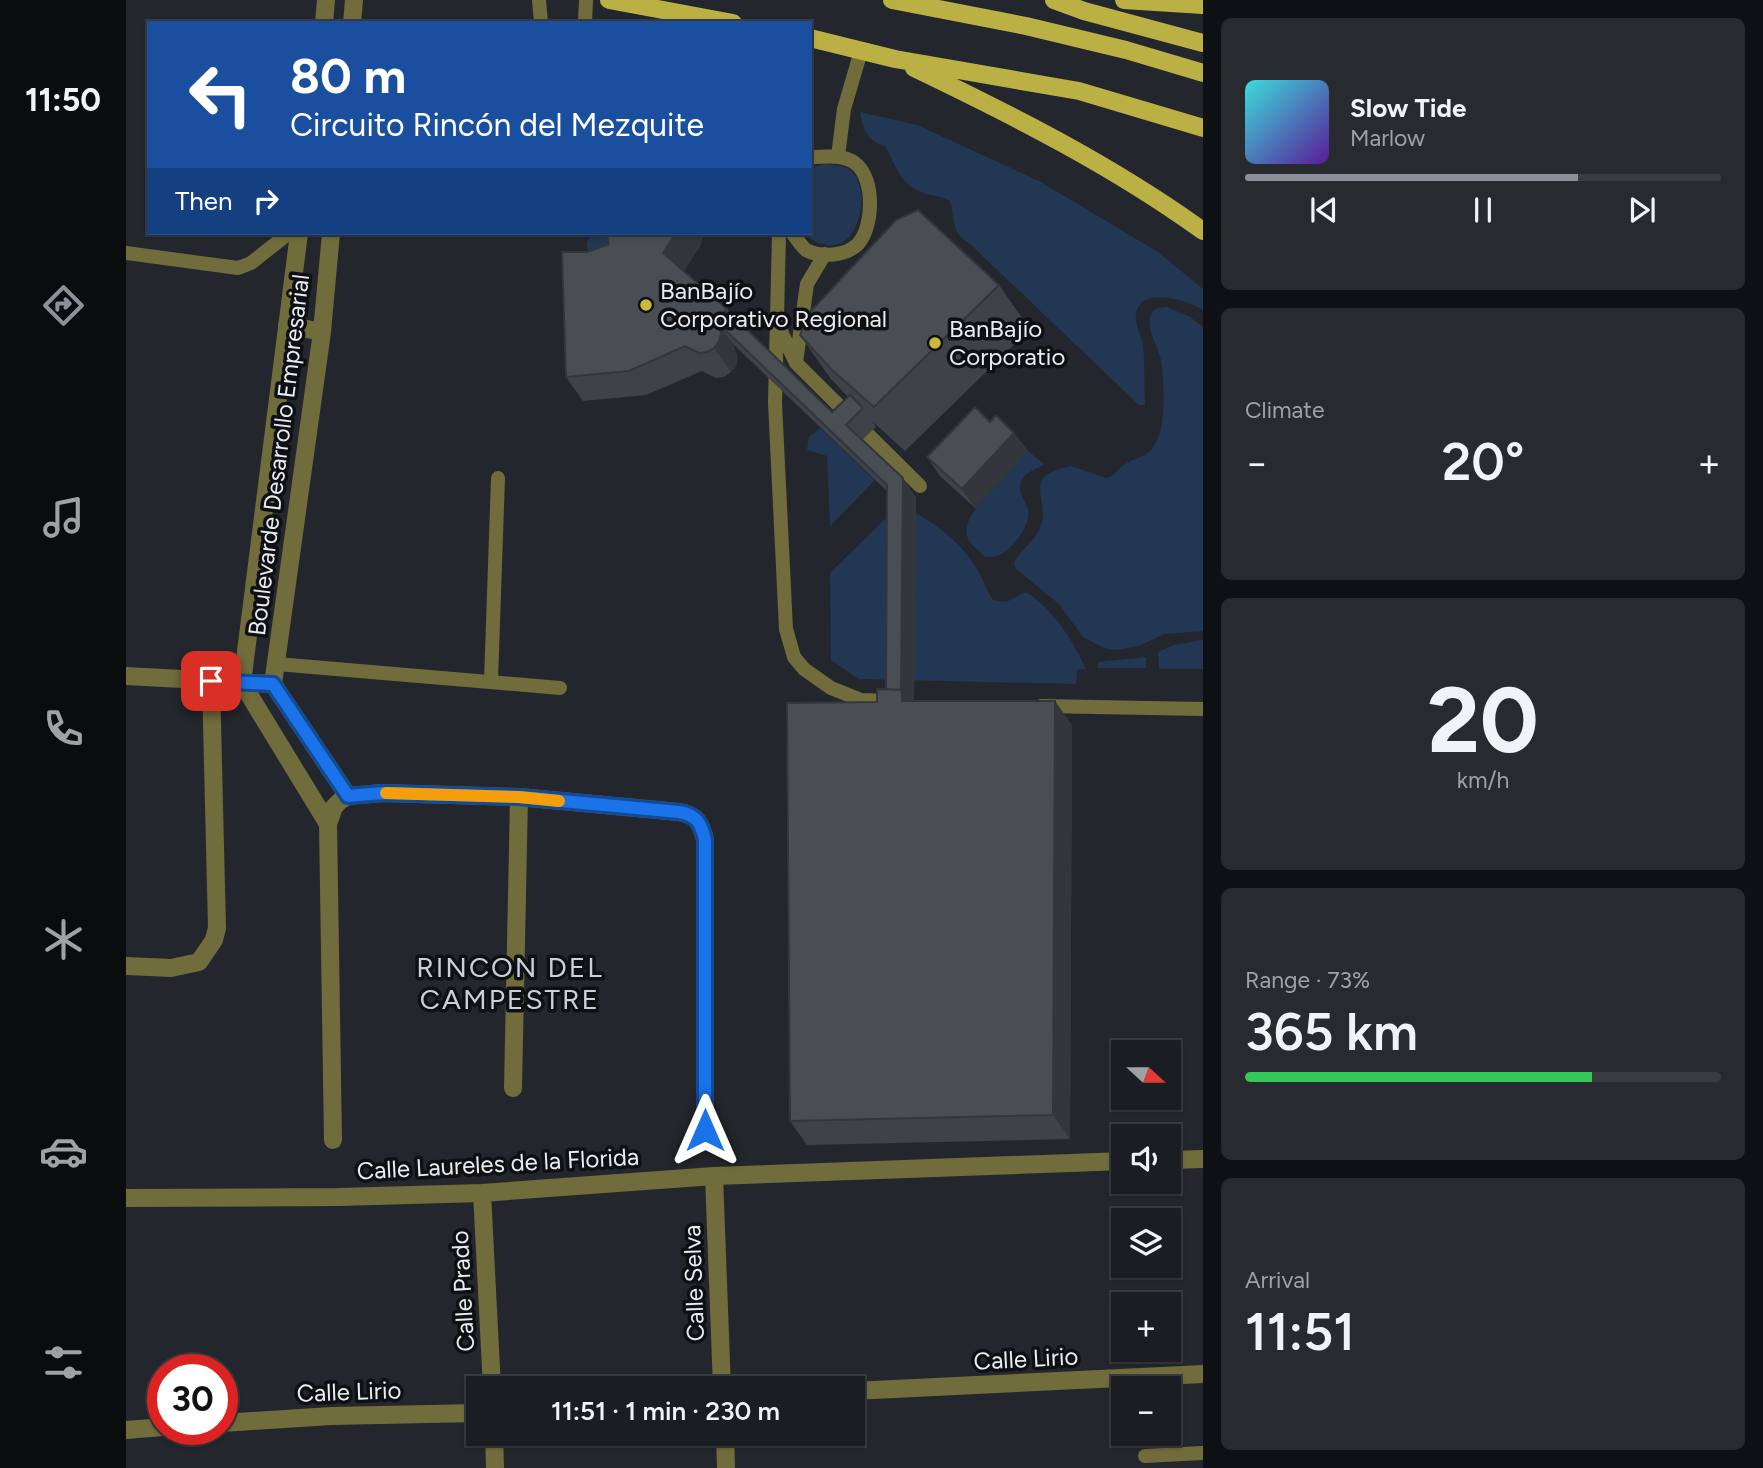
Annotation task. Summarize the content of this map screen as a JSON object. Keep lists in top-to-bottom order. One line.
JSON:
{"streets":{"street":["Boulevarde Desarrollo Empresarial","Calle Laureles de la Florida","Calle Selva","Calle Prado","Calle Lirio"]},"crossings":[["Calle Laureles de la Florida","Calle Selva"],["Calle Laureles de la Florida","Calle Prado"]],"districts":["RINCON DEL CAMPESTRE"],"places":["BanBajío Corporativo Regional","BanBajío Corporatio"],"north":"right","page":{"tabs":"11:50","turn":["80 m","Circuito Rincón del Mezquite"],"song":["Slow Tide","Marlow"],"then":"Then","tile":["Climate",["20","km/h"],["Range · 73%","365 km"],["Arrival","11:51"]],"heat":["−","20°","+"],"map_buttons":["+","−"],"limit":"30","trip":"11:51 · 1 min · 230 m"}}
